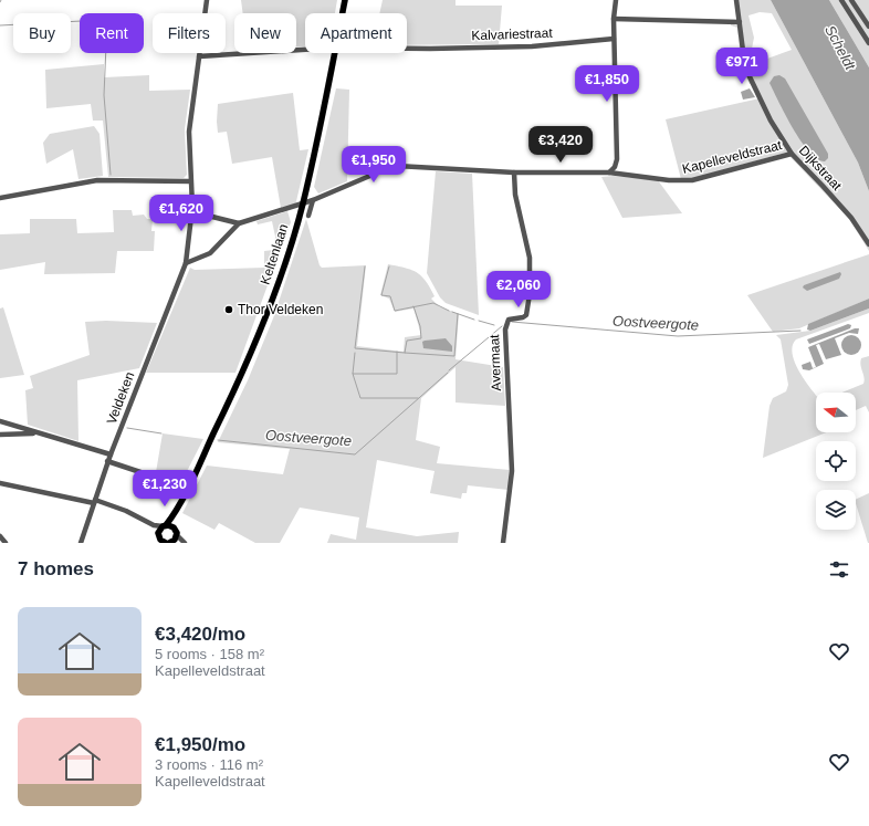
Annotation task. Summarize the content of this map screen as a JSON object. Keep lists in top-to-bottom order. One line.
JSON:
{"streets":{"main road":["Keltenlaan"],"street":["Kalvariestraat","Kapelleveldstraat","Dijkstraat","Avermaat","Veldeken"]},"crossings":[["Kalvariestraat","Veldeken"],["Kapelleveldstraat","Dijkstraat"],["Kapelleveldstraat","Keltenlaan"],["Kapelleveldstraat","Avermaat"]],"water":["Scheldt","Oostveergote"],"places":["Thor Veldeken"],"north":"left","page":{"chip":["Buy","Rent","Filters","New","Apartment"],"price":["€971","€1,850","€3,420","€1,950","€1,620","€2,060","€1,230"],"heading":"7 homes","list":[{"name":"€3,420/mo","note":"5 rooms · 158 m² · Kapelleveldstraat"},{"name":"€1,950/mo","note":"3 rooms · 116 m² · Kapelleveldstraat"}]}}
